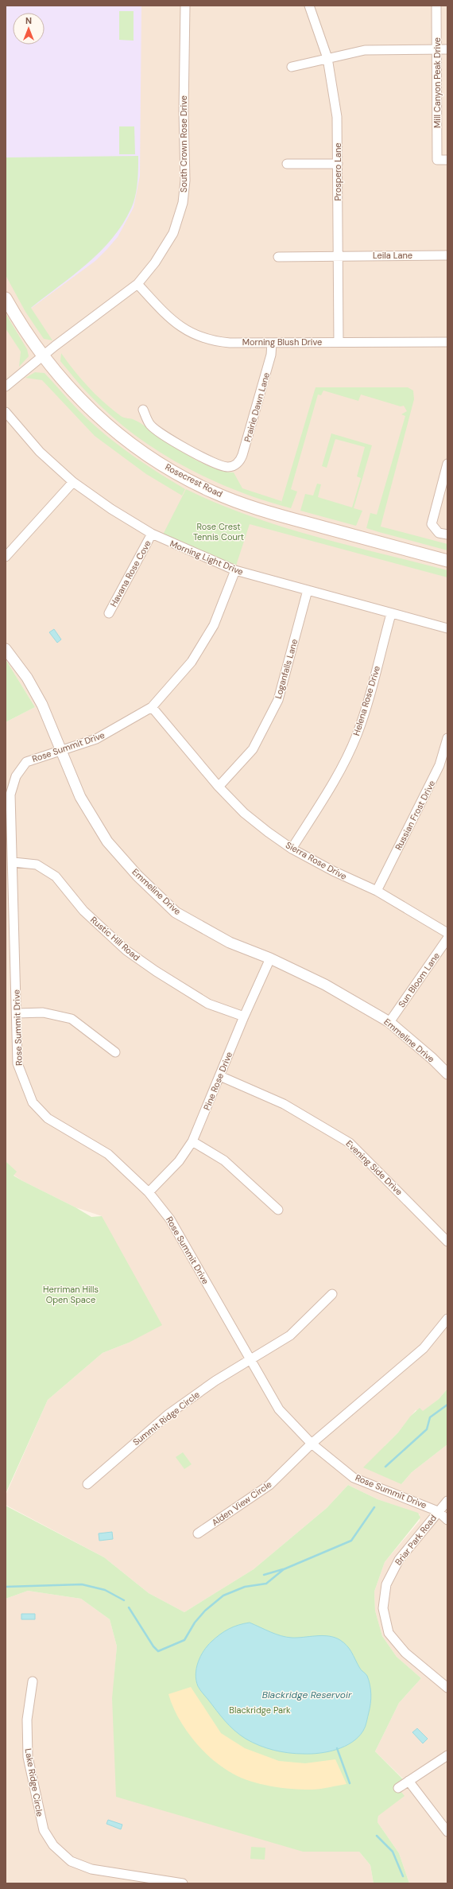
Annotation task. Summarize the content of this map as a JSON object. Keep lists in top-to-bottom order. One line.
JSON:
{"streets":{"main road":["Rosecrest Road"],"street":["Mill Canyon Peak Drive","South Crown Rose Drive","Prospero Lane","Leila Lane","Morning Blush Drive","Prairie Dawn Lane","Morning Light Drive","Havana Rose Cove","Loganfalls Lane","Helena Rose Drive","Rose Summit Drive","Russian Frost Drive","Sierra Rose Drive","Emmeline Drive","Rustic Hill Road","Sun Bloom Lane","Pine Rose Drive","Evening Side Drive","Summit Ridge Circle","Alden View Circle","Briar Park Road","Lake Ridge Circle"]},"crossings":[["South Crown Rose Drive","Morning Blush Drive"],["South Crown Rose Drive","Rosecrest Road"],["Prospero Lane","Leila Lane"],["Prospero Lane","Morning Blush Drive"],["Morning Blush Drive","Prairie Dawn Lane"],["Morning Light Drive","Havana Rose Cove"],["Morning Light Drive","Loganfalls Lane"],["Morning Light Drive","Helena Rose Drive"],["Morning Light Drive","Rose Summit Drive"],["Loganfalls Lane","Sierra Rose Drive"],["Helena Rose Drive","Sierra Rose Drive"],["Rose Summit Drive","Sierra Rose Drive"],["Rose Summit Drive","Emmeline Drive"],["Rose Summit Drive","Rustic Hill Road"],["Rose Summit Drive","Pine Rose Drive"],["Rose Summit Drive","Summit Ridge Circle"],["Rose Summit Drive","Alden View Circle"],["Rose Summit Drive","Briar Park Road"],["Russian Frost Drive","Sierra Rose Drive"],["Emmeline Drive","Sun Bloom Lane"],["Emmeline Drive","Pine Rose Drive"],["Rustic Hill Road","Pine Rose Drive"],["Pine Rose Drive","Evening Side Drive"]],"water":["Blackridge Reservoir"],"parks":["Rose Crest Tennis Court","Herriman Hills Open Space","Blackridge Park"],"north":"top"}
